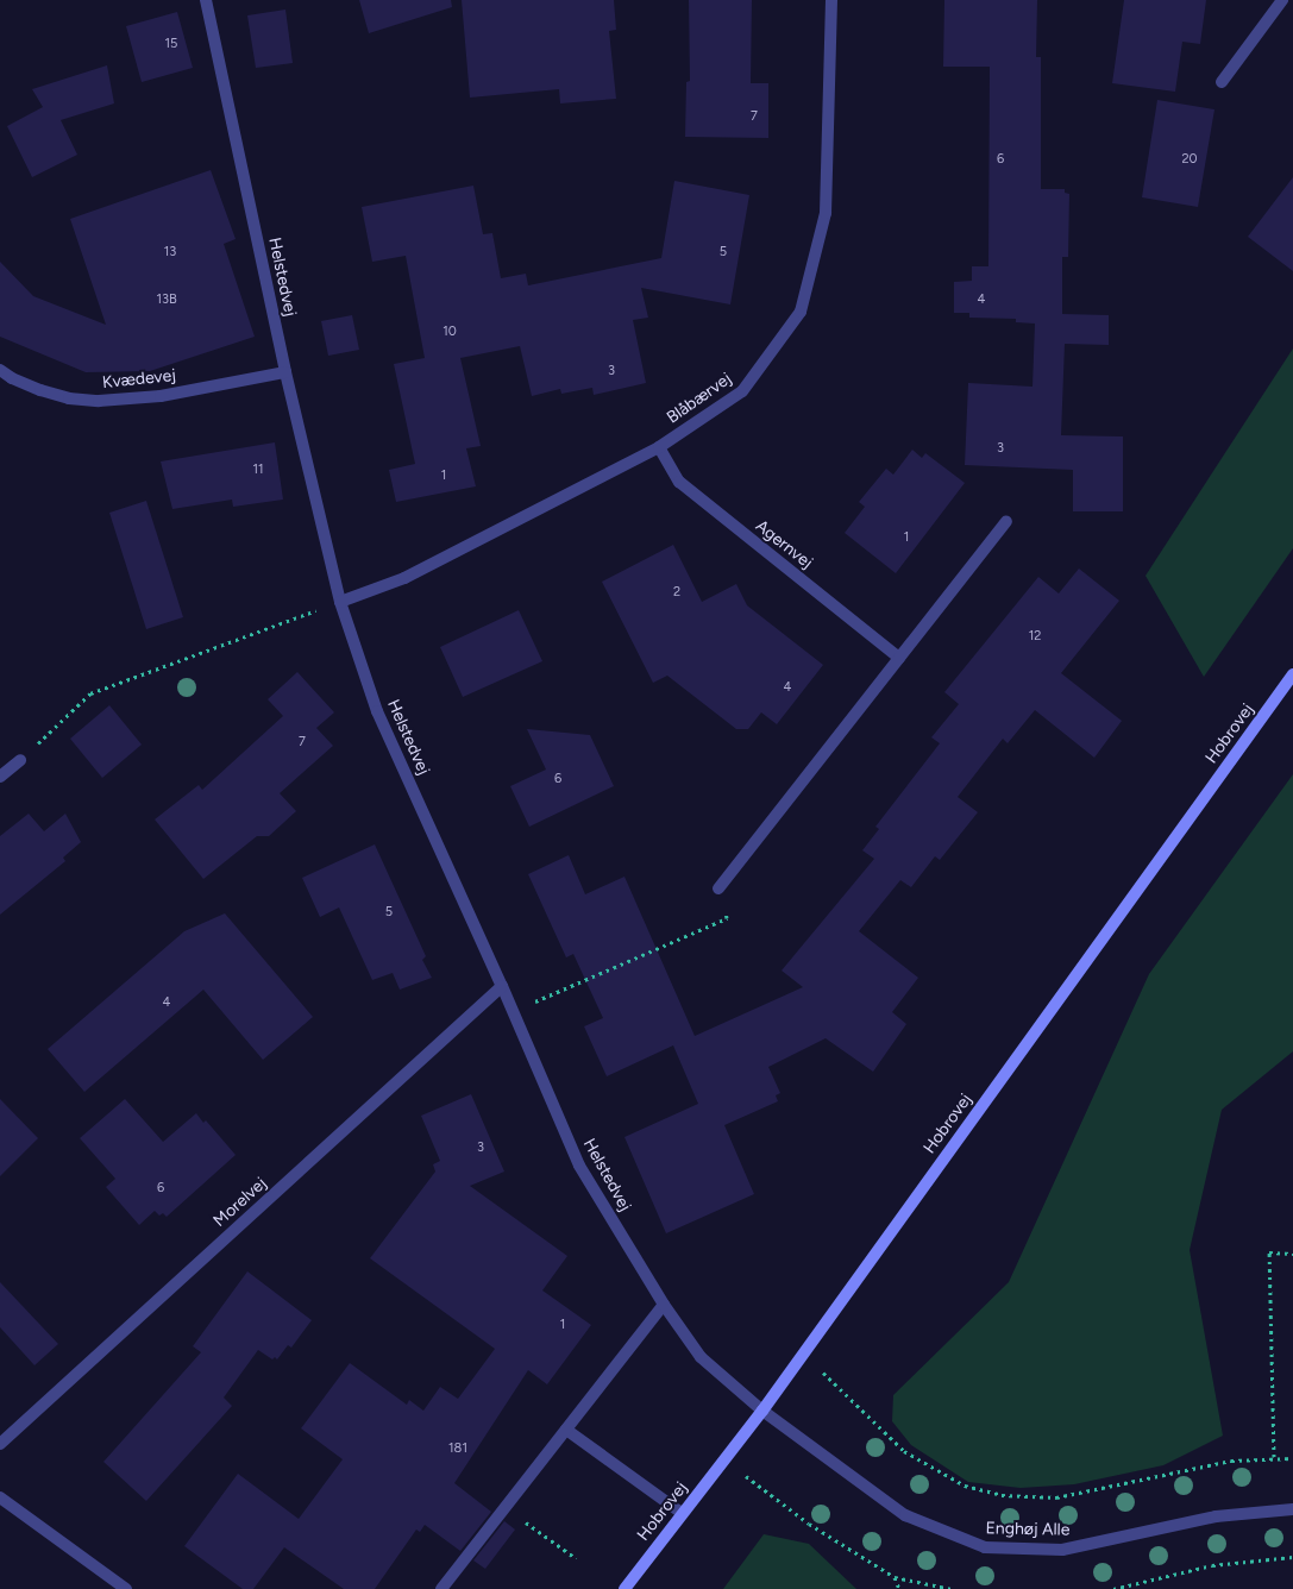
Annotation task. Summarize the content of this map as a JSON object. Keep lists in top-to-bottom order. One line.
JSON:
{"streets":{"main road":["Hobrovej"],"street":["Helstedvej","Kvædevej","Blåbærvej","Agernvej","Morelvej","Enghøj Alle"]},"crossings":[["Helstedvej","Kvædevej"],["Helstedvej","Blåbærvej"],["Helstedvej","Hobrovej"],["Helstedvej","Morelvej"],["Helstedvej","Enghøj Alle"],["Blåbærvej","Agernvej"],["Hobrovej","Enghøj Alle"]],"house_numbers":["15","7","6","20","13","5","13B","4","10","3","3","11","1","1","2","12","4","7","6","5","4","3","6","1","181"]}
